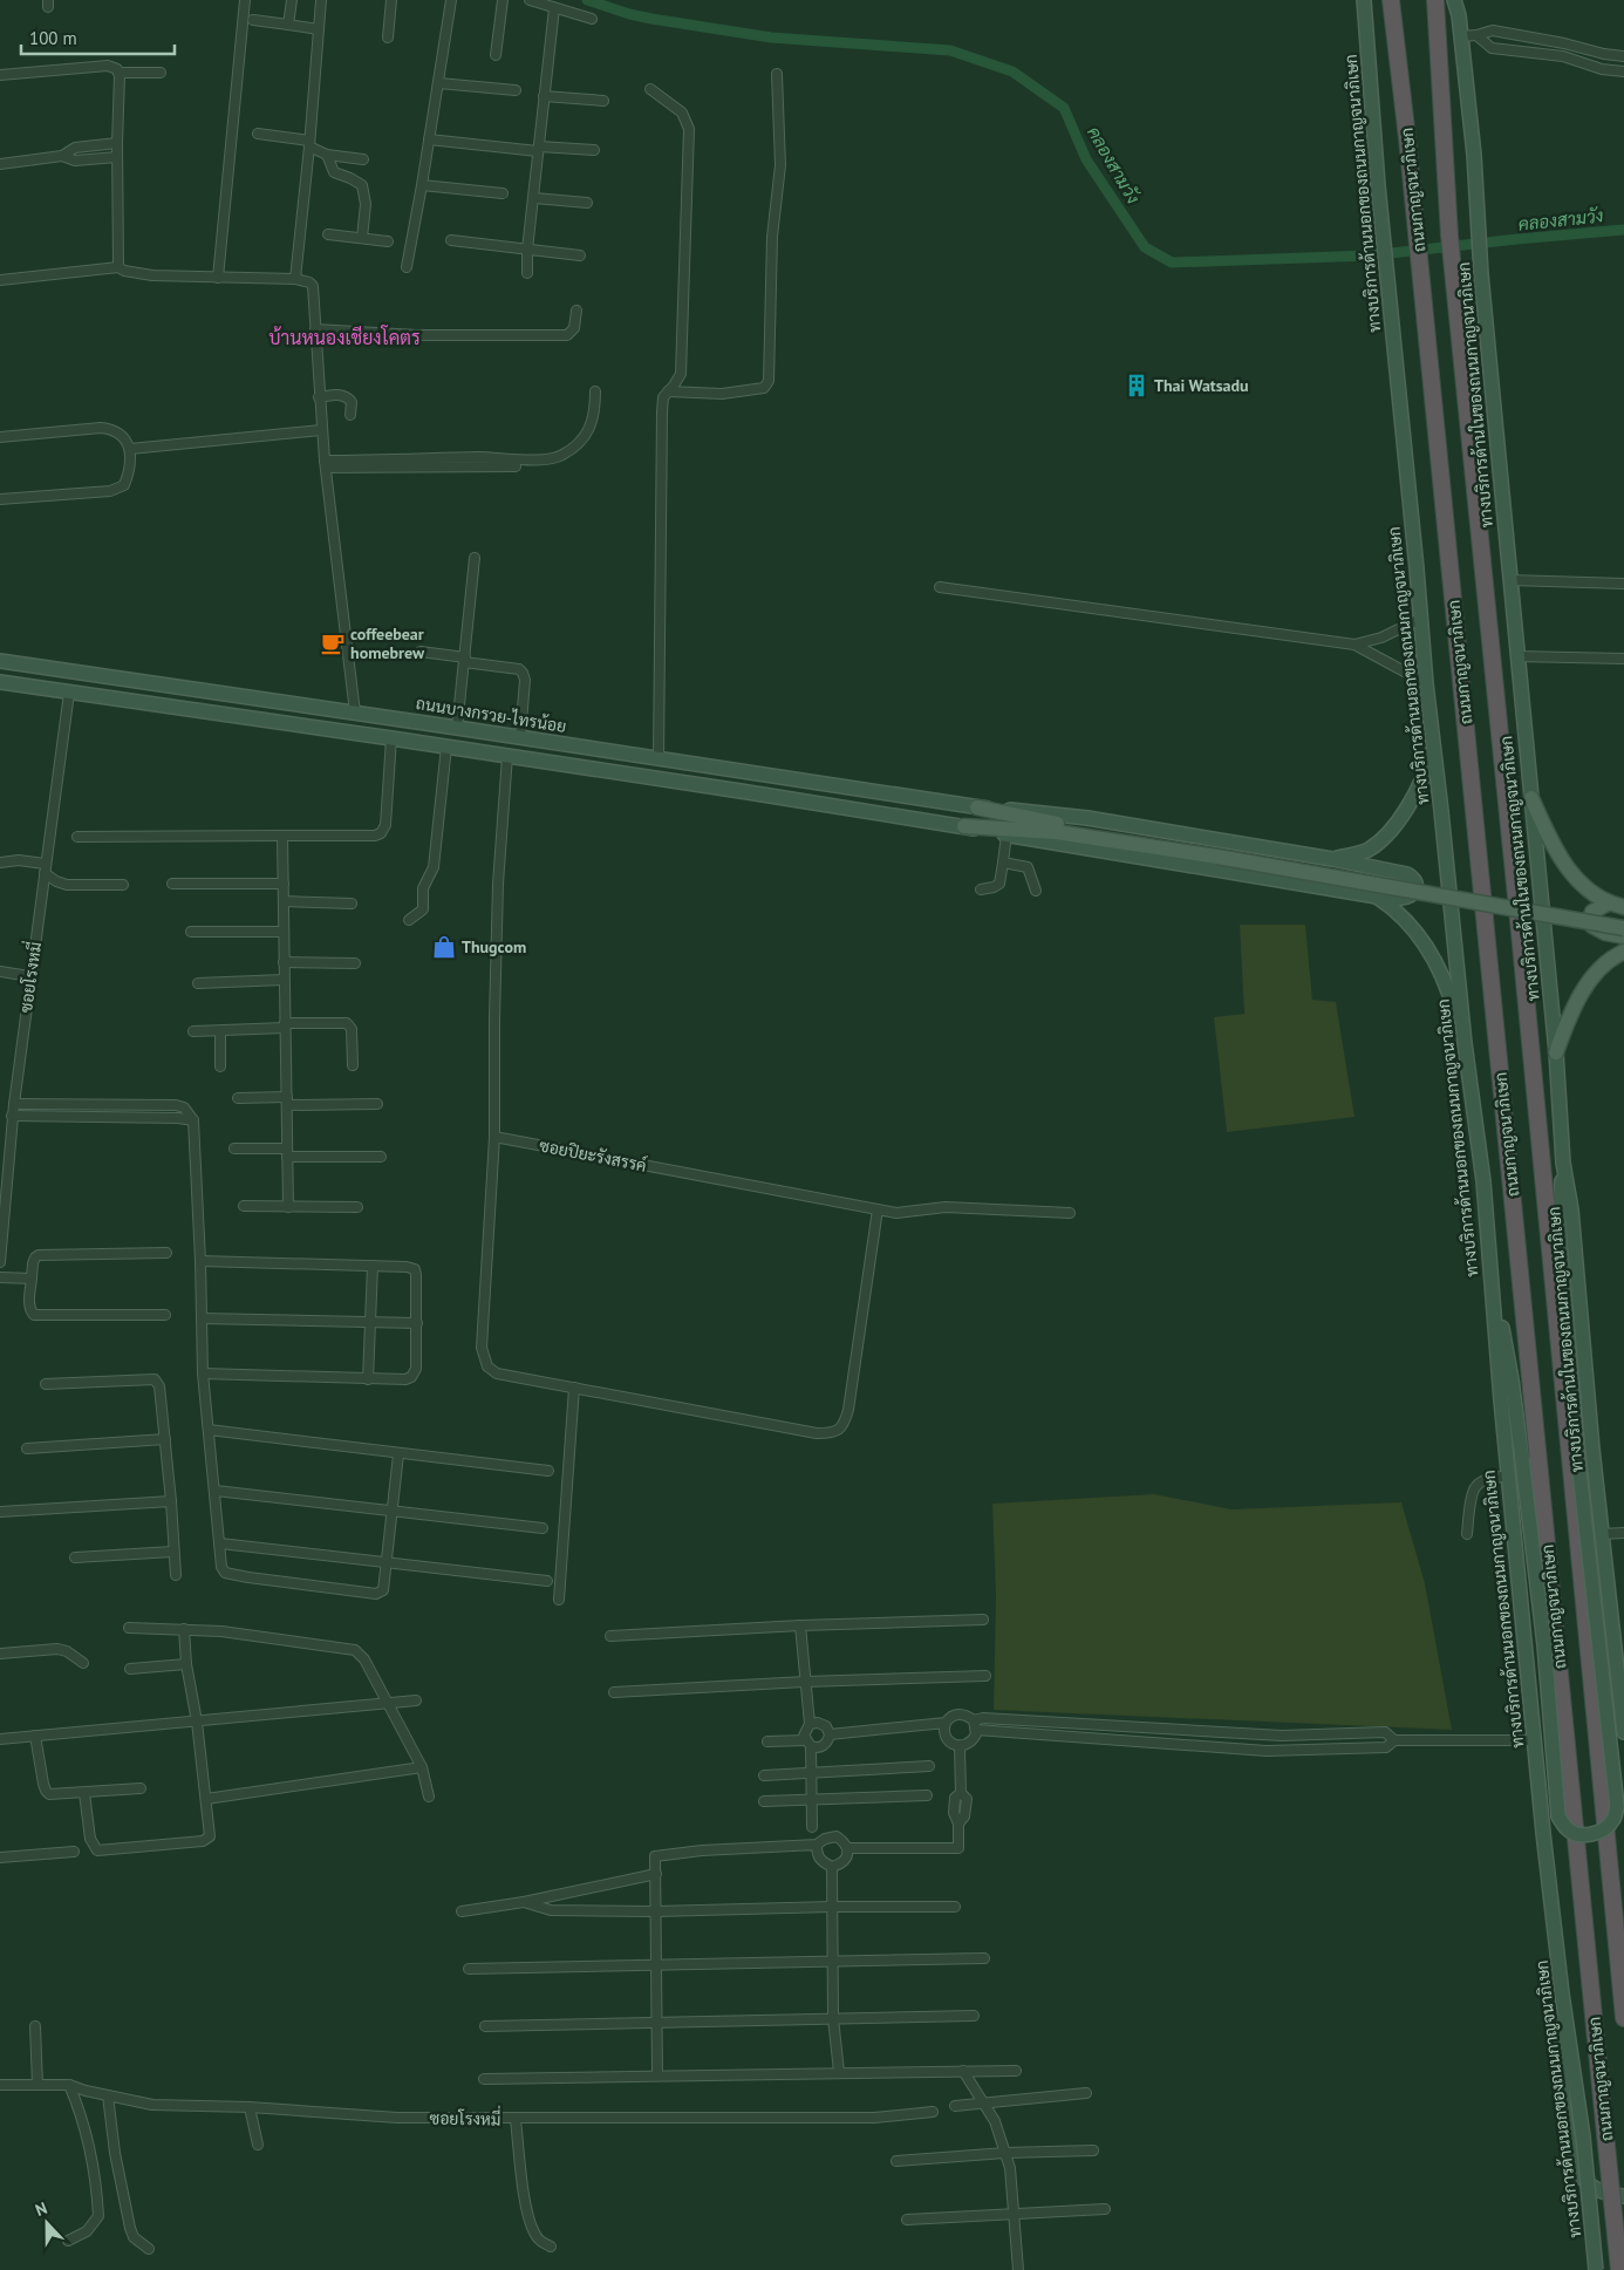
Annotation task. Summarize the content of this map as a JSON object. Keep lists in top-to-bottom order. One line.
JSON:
{"streets":{"highway":["ถนนกาญจนาภิเษก"],"main road":["ทางบริการด้านนอกของถนนกาญจนาภิเษก","ทางบริการด้านในของถนนกาญจนาภิเษก","ถนนบางกรวย-ไทรน้อย"],"street":["ซอยโรงหมี่","ซอยปิยะรังสรรค์"]},"districts":["บ้านหนองเชียงโคตร"],"water":["คลองสามวัง"],"places":{"building":["Thai Watsadu"],"cafe":["coffeebear homebrew"],"shop":["Thugcom"]},"scale_bar":"100 m","north":"top"}
